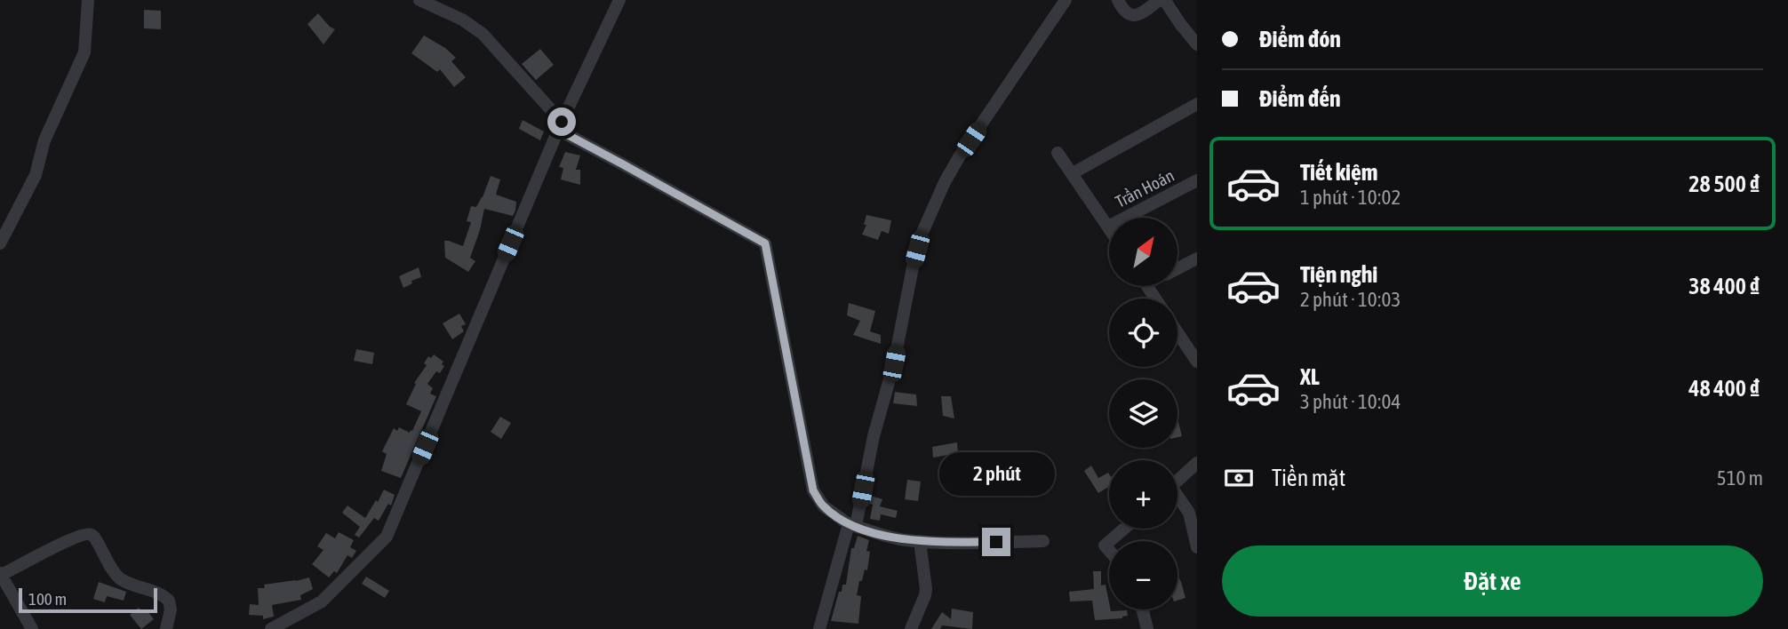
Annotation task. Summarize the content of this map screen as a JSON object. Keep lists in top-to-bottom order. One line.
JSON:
{"streets":{"street":["Trần Hoán"]},"scale_bar":"100 m","north":"top right","page":{"banner":["Điểm đón","Điểm đến"],"list":[{"name":"Tiết kiệm","note":"1 phút · 10:02","value":"28 500 ₫"},{"name":"Tiện nghi","note":"2 phút · 10:03","value":"38 400 ₫"},{"name":"XL","note":"3 phút · 10:04","value":"48 400 ₫"}],"map_buttons":["+","−"],"pay":["Tiền mặt","510 m"],"bubble":"2 phút","buttons":"Đặt xe","scale":"100 m"}}
